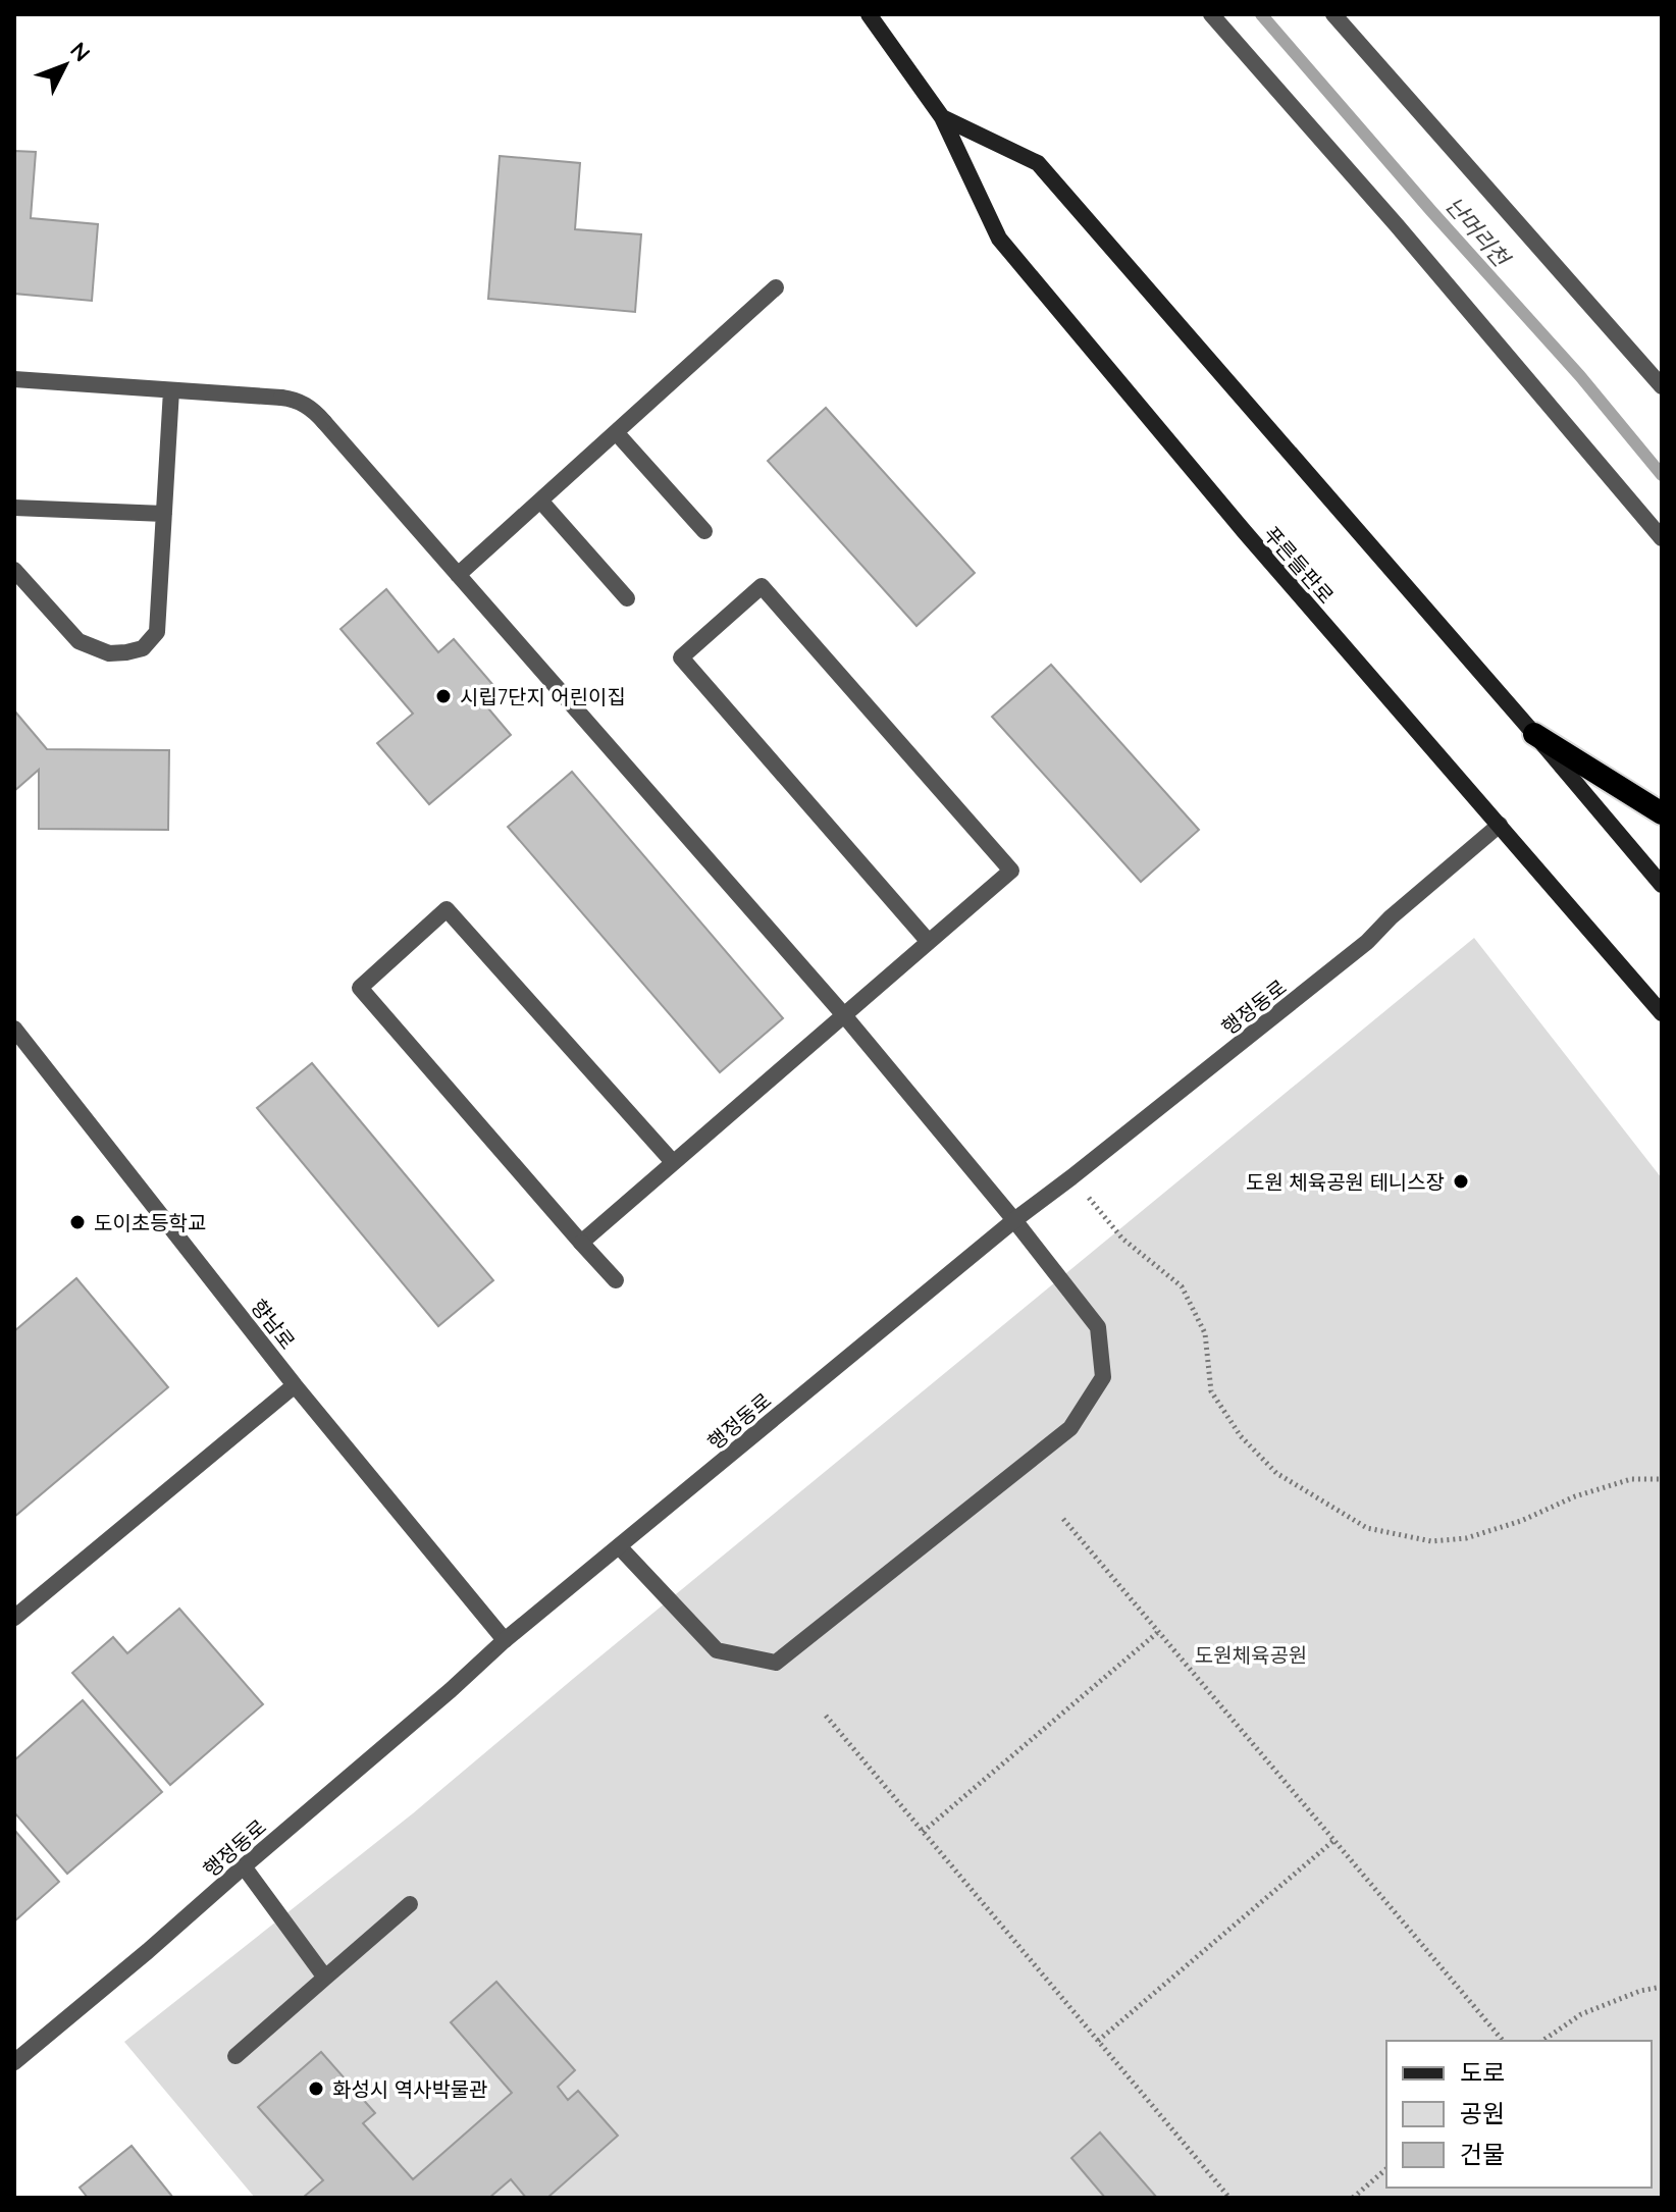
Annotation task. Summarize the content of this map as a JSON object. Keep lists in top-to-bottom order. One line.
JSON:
{"streets":{"main road":["푸른들판로"],"street":["행정동로","향남로"]},"crossings":[["푸른들판로","행정동로"],["행정동로","향남로"]],"water":["난머리천"],"parks":["도원체육공원"],"places":["시립7단지 어린이집","도원 체육공원 테니스장","도이초등학교","화성시 역사박물관"],"legend":["도로","공원","건물"],"north":"top right"}
